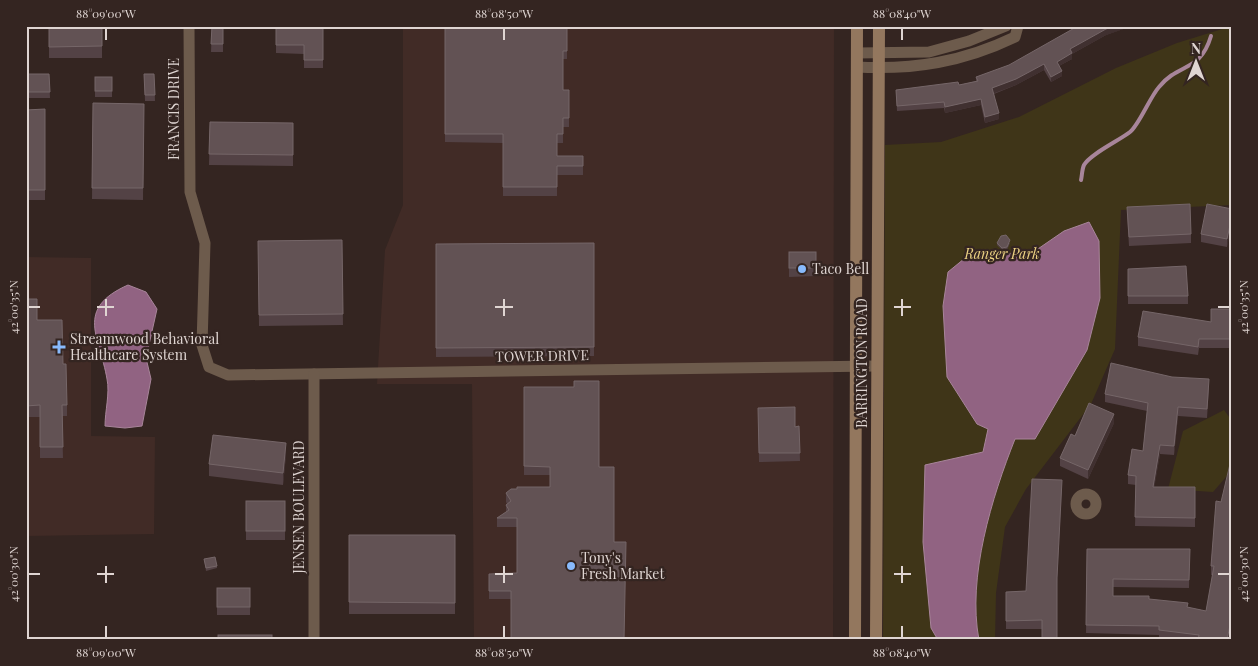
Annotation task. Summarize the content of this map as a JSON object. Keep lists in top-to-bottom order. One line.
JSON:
{"streets":{"main road":["BARRINGTON ROAD"],"street":["FRANCIS DRIVE","TOWER DRIVE","JENSEN BOULEVARD"]},"crossings":[["FRANCIS DRIVE","TOWER DRIVE"],["TOWER DRIVE","BARRINGTON ROAD"],["TOWER DRIVE","JENSEN BOULEVARD"]],"parks":["Ranger Park"],"places":{"other":["Taco Bell","Tony's Fresh Market"],"health":["Streamwood Behavioral Healthcare System"]},"north":"top","coordinates":["88°09'00\"W","88°08'50\"W","88°08'40\"W","42°00'35\"N","42°00'30\"N"]}
